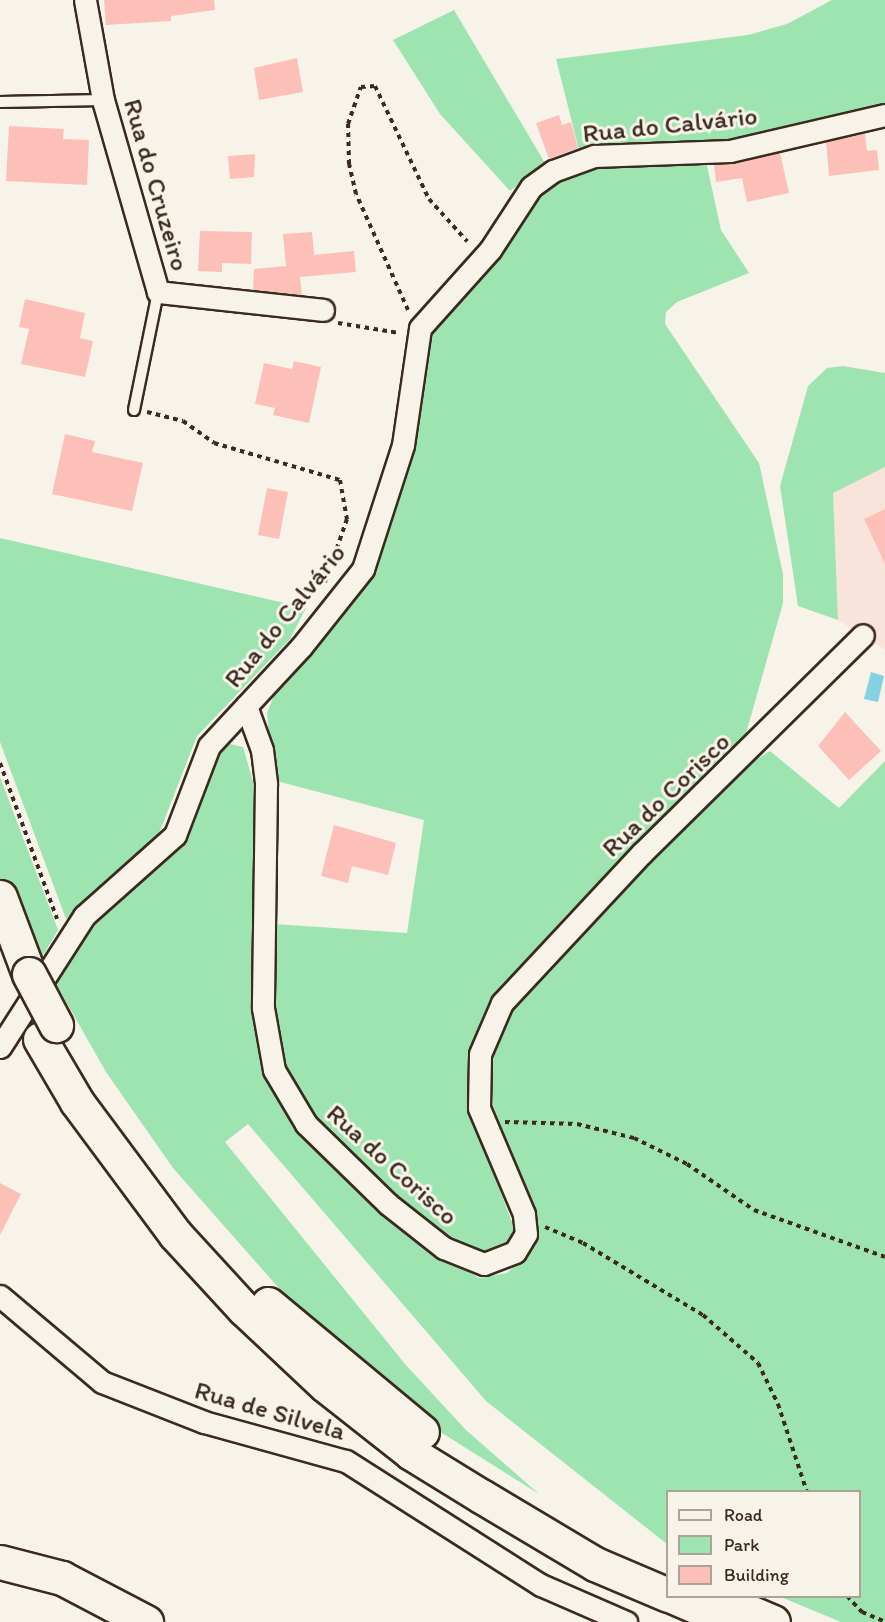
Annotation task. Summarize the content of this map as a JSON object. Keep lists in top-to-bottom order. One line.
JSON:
{"streets":{"street":["Rua do Calvário","Rua do Cruzeiro","Rua do Corisco","Rua de Silvela"]},"crossings":[["Rua do Calvário","Rua do Corisco"]],"legend":["Road","Park","Building"]}
